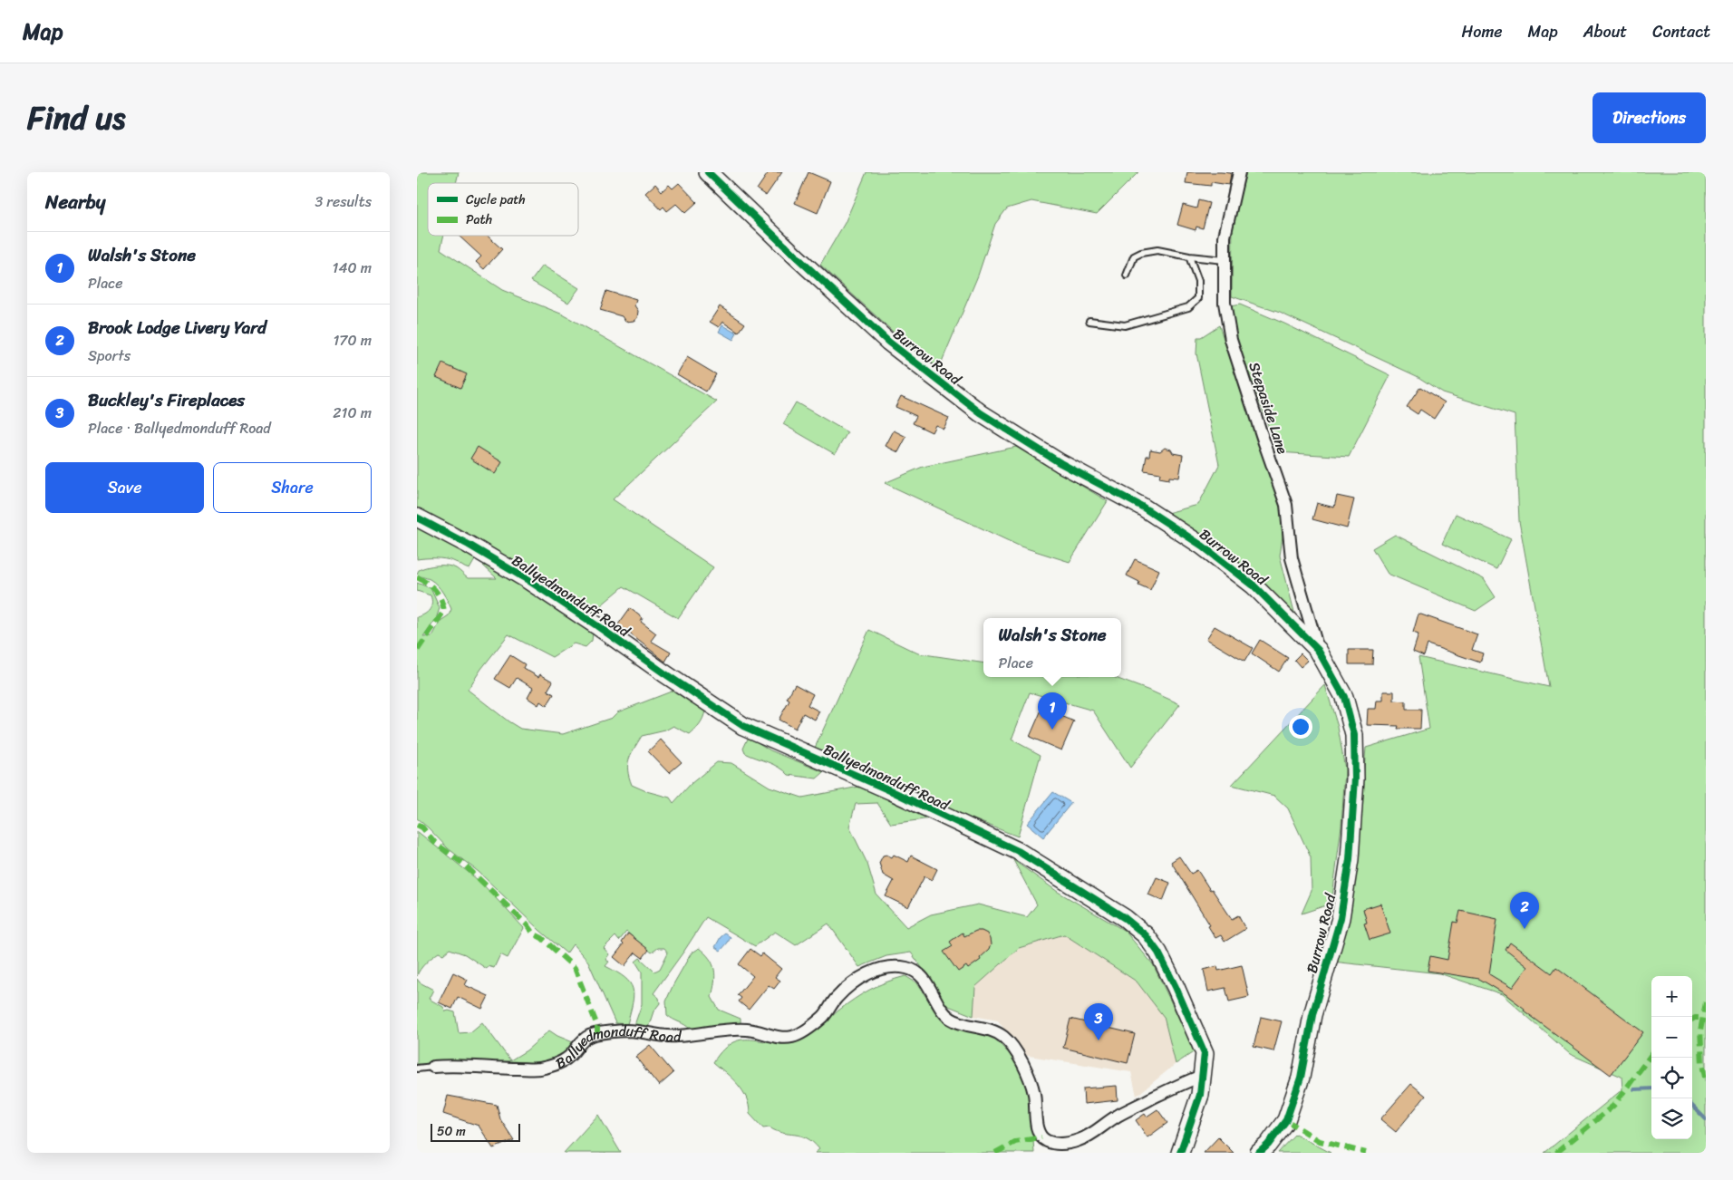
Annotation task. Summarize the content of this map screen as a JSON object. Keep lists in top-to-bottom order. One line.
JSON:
{"streets":{"street":["Burrow Road","Stepaside Lane","Ballyedmonduff Road"]},"crossings":[["Burrow Road","Stepaside Lane"]],"legend":["Cycle path","Path"],"scale_bar":"50 m","page":{"header":"Map","nav":["Home","Map","About","Contact"],"title":"Find us","buttons":["Directions",["Save","Share"]],"heading":["Nearby","3 results"],"list":[{"mark":"1","name":"Walsh's Stone","note":"Place","value":"140 m"},{"mark":"2","name":"Brook Lodge Livery Yard","note":"Sports","value":"170 m"},{"mark":"3","name":"Buckley's Fireplaces","note":"Place · Ballyedmonduff Road","value":"210 m"}],"popup":["Walsh's Stone","Place"],"pins":["1","2","3"],"map_buttons":["+","−"],"scale":"50 m"}}
